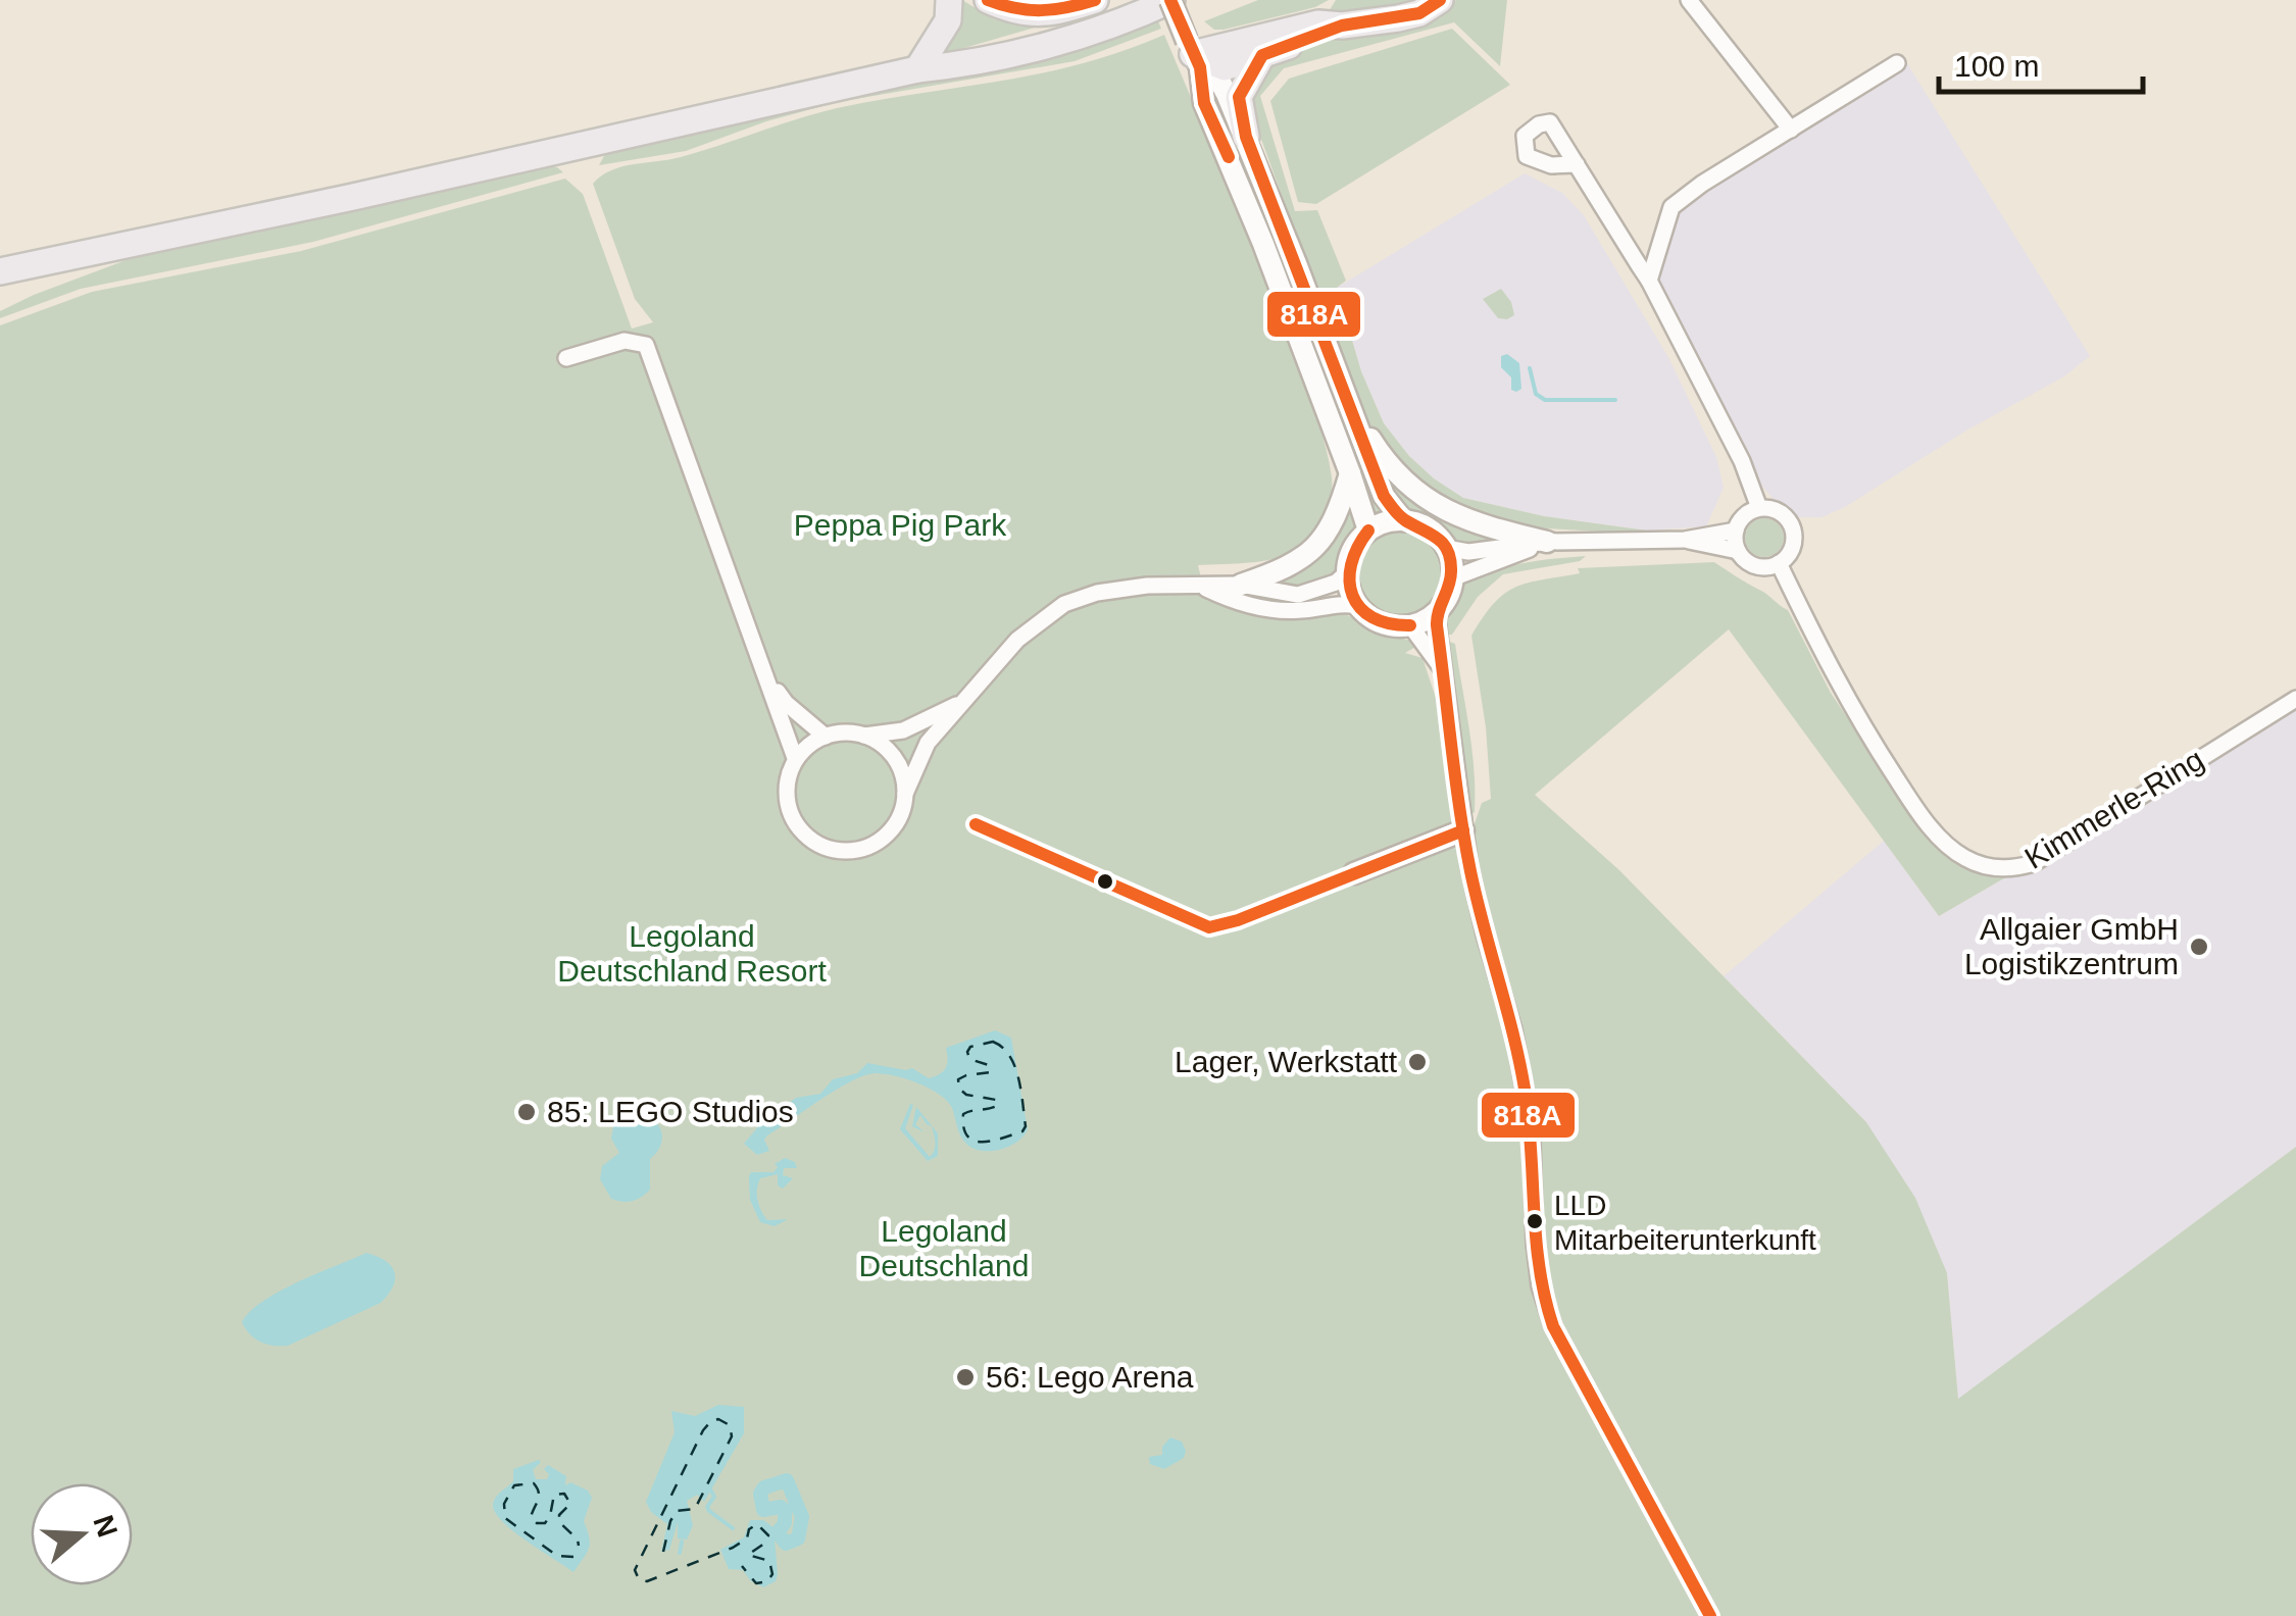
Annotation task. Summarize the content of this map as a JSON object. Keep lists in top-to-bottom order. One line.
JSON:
{"streets":{"street":["Kimmerle-Ring"]},"parks":["Peppa Pig Park","Legoland Deutschland Resort","Legoland Deutschland"],"places":["Allgaier GmbH Logistikzentrum","Lager, Werkstatt","85: LEGO Studios","LLD Mitarbeiterunterkunft","56: Lego Arena"],"lines":["transit line 818A"],"scale_bar":"100 m","north":"right"}
